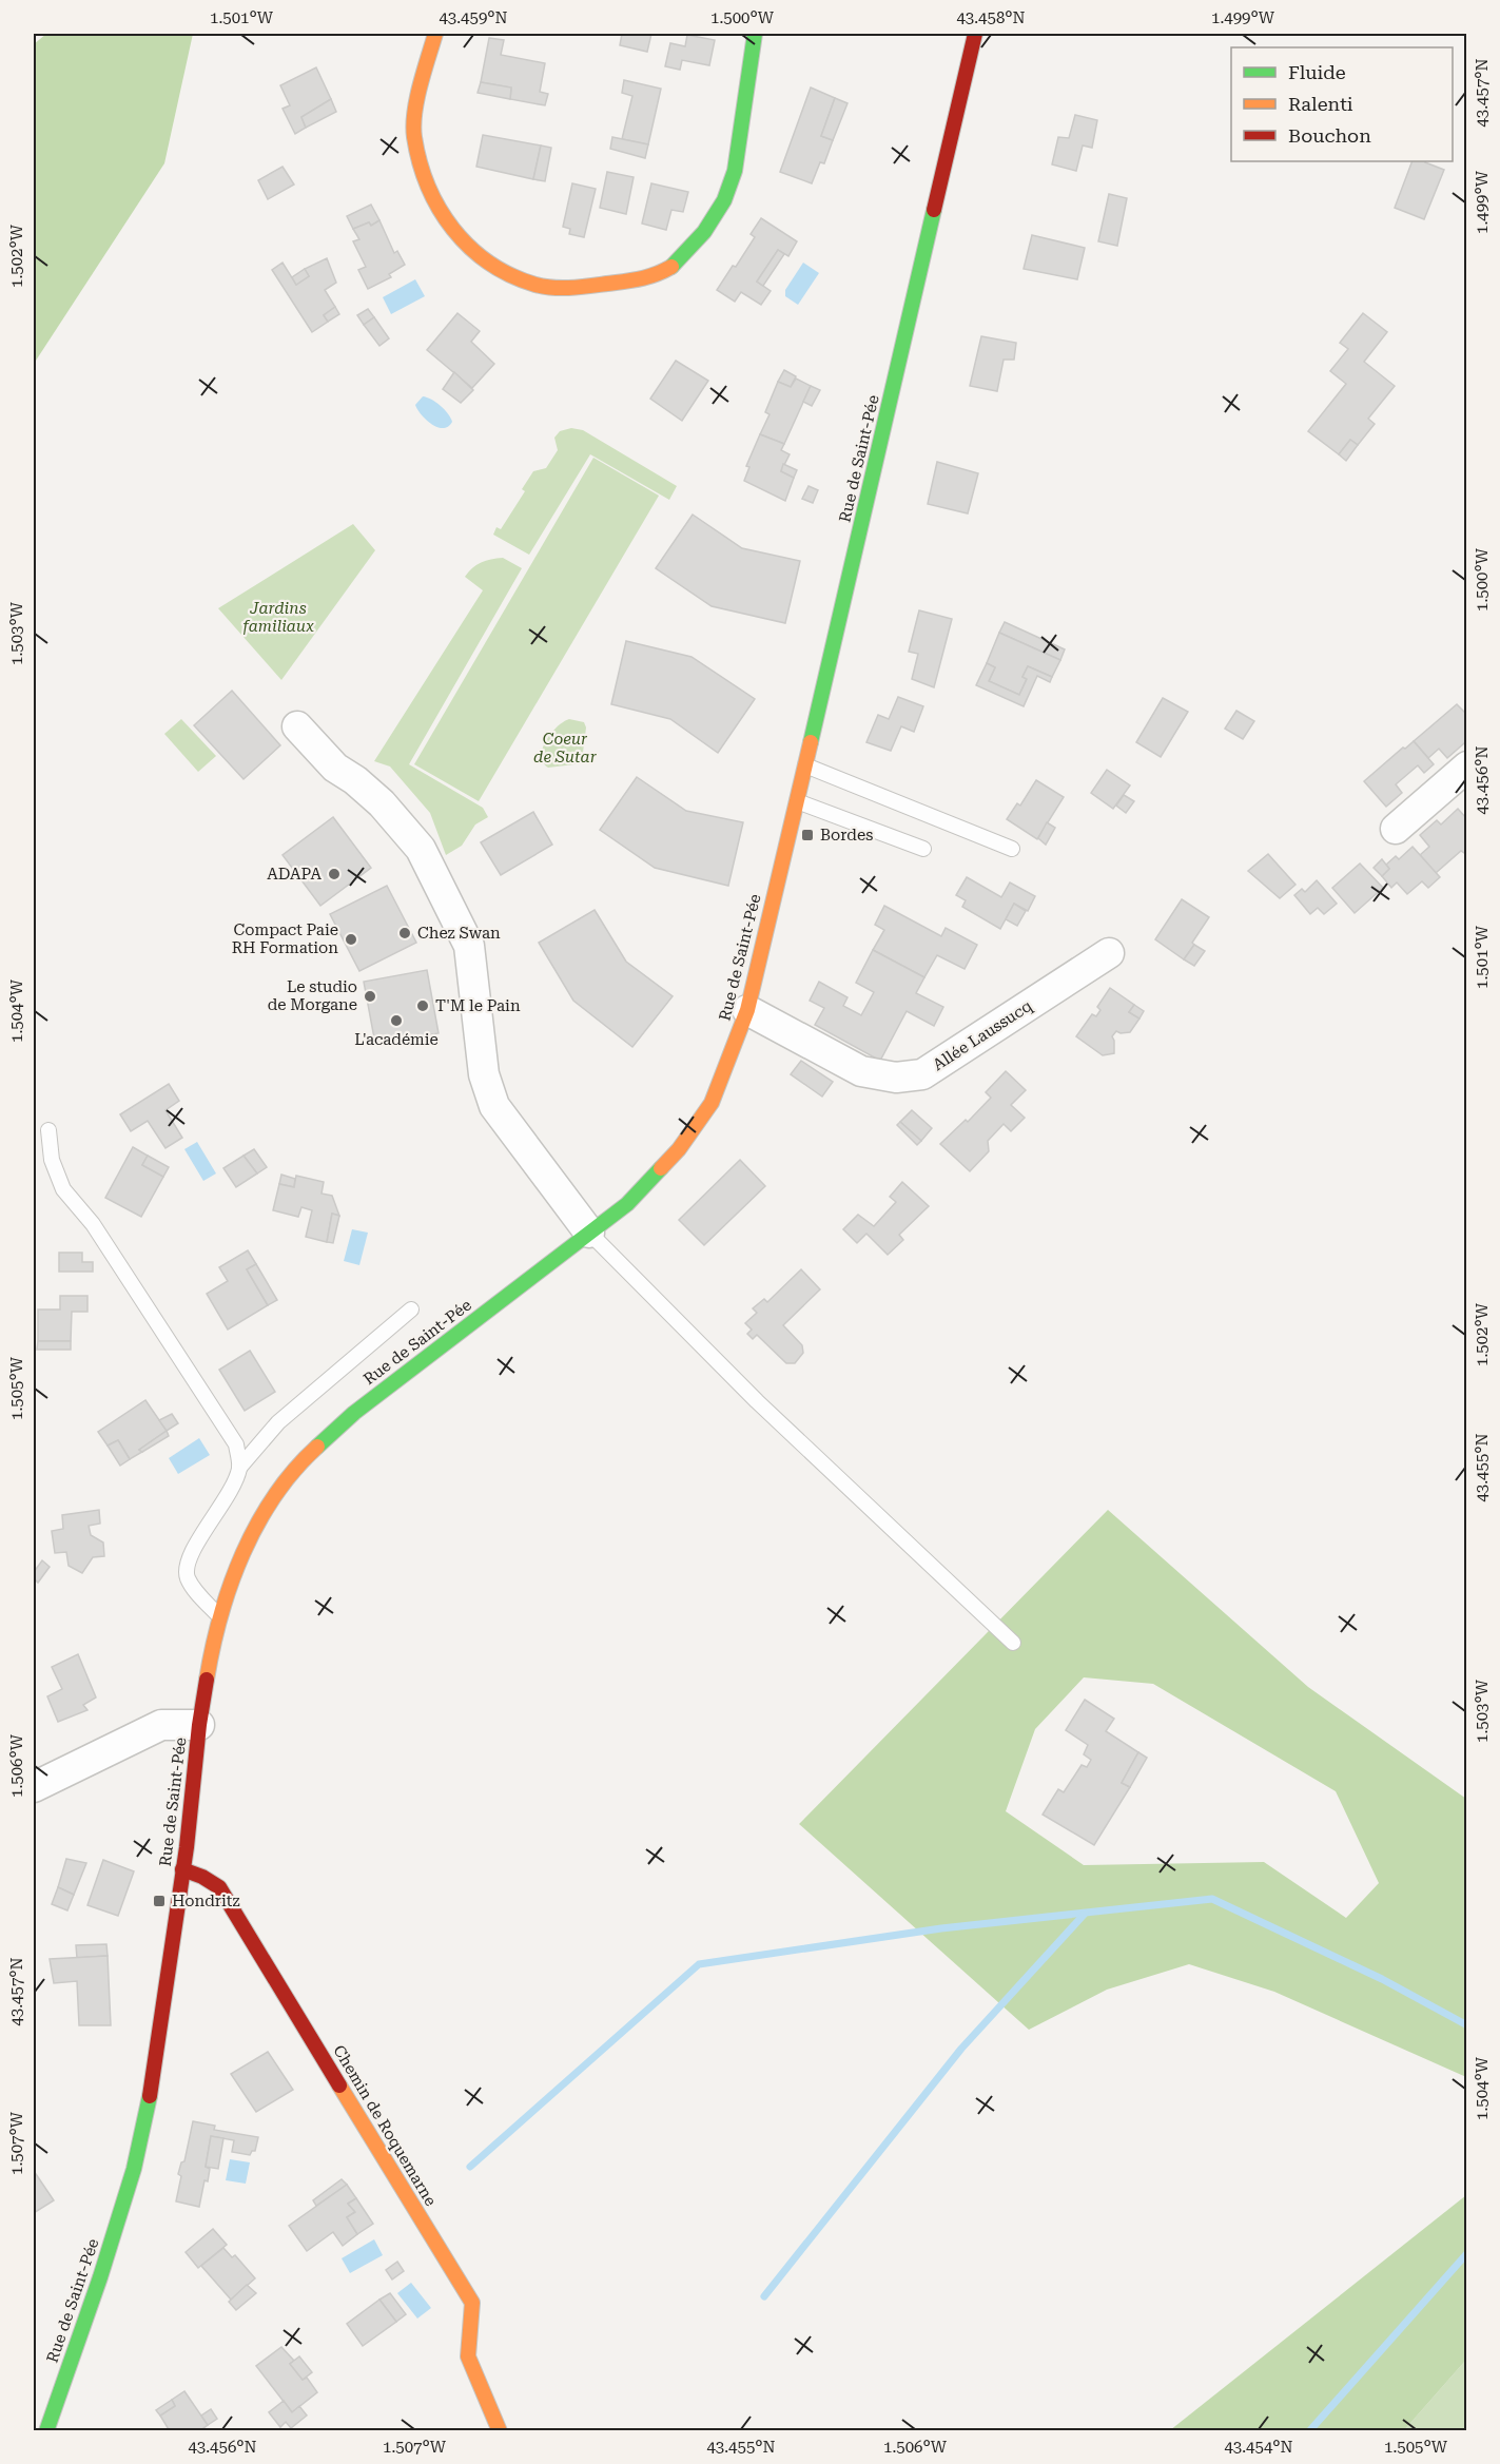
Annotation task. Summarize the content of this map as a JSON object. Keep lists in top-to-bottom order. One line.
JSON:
{"streets":{"main road":["Rue de Saint-Pée","Chemin de Roquemarne"],"street":["Allée Laussucq"]},"crossings":[["Rue de Saint-Pée","Allée Laussucq"],["Rue de Saint-Pée","Chemin de Roquemarne"]],"parks":["Jardins familiaux","Coeur de Sutar"],"places":{"transit":["Bordes","Hondritz"],"other":["ADAPA","Chez Swan","Compact Paie RH Formation","Le studio de Morgane","T'M le Pain","L'académie"]},"legend":["Fluide","Ralenti","Bouchon"],"coordinates":["1.501°W","43.459°N","1.500°W","43.458°N","1.499°W","43.457°N","1.502°W","1.503°W","43.456°N","1.504°W","1.505°W","43.455°N","1.506°W","1.507°W","43.454°N"]}
